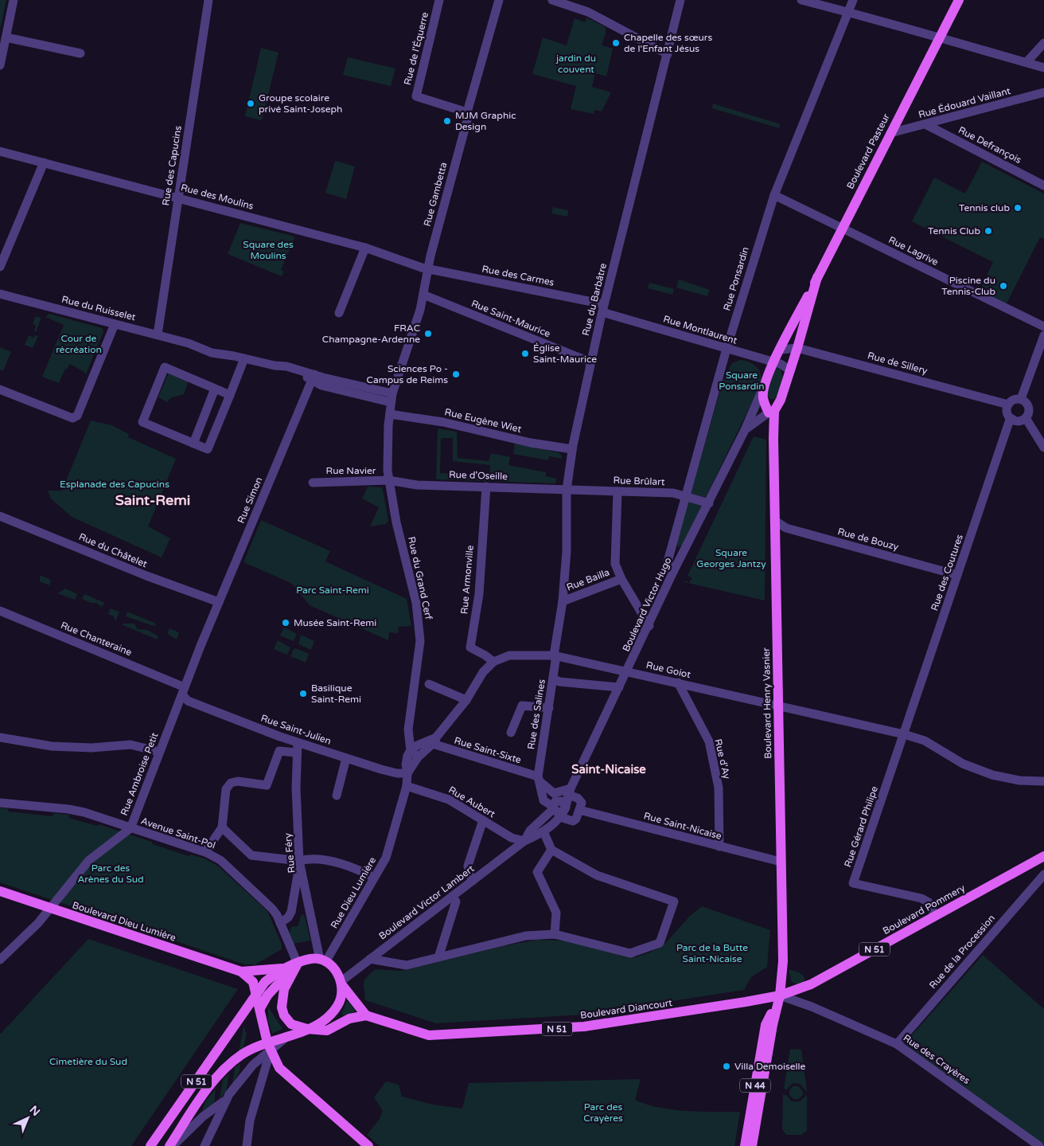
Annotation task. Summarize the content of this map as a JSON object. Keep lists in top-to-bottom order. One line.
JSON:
{"streets":{"main road":["Boulevard Pasteur","Boulevard Victor Hugo","Boulevard Henry Vasnier","Boulevard Pommery","Boulevard Dieu Lumière","N 51","Boulevard Diancourt","N 44"],"street":["Rue de l'Équerre","Rue Édouard Vaillant","Rue Defrançois","Rue des Capucins","Rue Gambetta","Rue des Moulins","Rue Lagrive","Rue des Carmes","Rue Ponsardin","Rue du Barbâtre","Rue du Ruisselet","Rue Saint-Maurice","Rue Montlaurent","Rue de Sillery","Rue Eugène Wiet","Rue Navier","Rue d'Oseille","Rue Brûlart","Rue Simon","Rue de Bouzy","Rue du Châtelet","Rue des Coutures","Rue du Grand Cerf","Rue Armonville","Rue Bailla","Rue Chanteraine","Rue Goiot","Rue des Salines","Rue Saint-Julien","Rue Saint-Sixte","Rue d'Ay","Rue Ambroise Petit","Rue Aubert","Rue Saint-Nicaise","Rue Gérard Philipe","Avenue Saint-Pol","Rue Féry","Rue Dieu Lumière","Boulevard Victor Lambert","Rue de la Procession","Rue des Crayères"]},"crossings":[["Rue de l'Équerre","Rue Gambetta"],["Rue Édouard Vaillant","Rue Defrançois"],["Rue Édouard Vaillant","Boulevard Pasteur"],["Boulevard Pasteur","Rue Lagrive"],["Boulevard Pasteur","Rue Montlaurent"],["Boulevard Pasteur","Rue de Sillery"],["Boulevard Pasteur","Boulevard Victor Hugo"],["Boulevard Pasteur","Boulevard Henry Vasnier"],["Rue des Capucins","Rue des Moulins"],["Rue des Capucins","Rue du Ruisselet"],["Rue Gambetta","Rue des Moulins"],["Rue Gambetta","Rue des Carmes"],["Rue Gambetta","Rue du Ruisselet"],["Rue Gambetta","Rue Saint-Maurice"],["Rue Gambetta","Rue Eugène Wiet"],["Rue Gambetta","Rue Navier"],["Rue Gambetta","Rue d'Oseille"],["Rue Gambetta","Rue du Grand Cerf"],["Rue des Moulins","Rue des Carmes"],["Rue Lagrive","Rue Ponsardin"],["Rue des Carmes","Rue du Barbâtre"],["Rue des Carmes","Rue Montlaurent"],["Rue Ponsardin","Rue Montlaurent"],["Rue Ponsardin","Rue Brûlart"],["Rue Ponsardin","Boulevard Victor Hugo"],["Rue du Barbâtre","Rue Saint-Maurice"],["Rue du Barbâtre","Rue Montlaurent"],["Rue du Barbâtre","Rue Eugène Wiet"],["Rue du Barbâtre","Rue d'Oseille"],["Rue du Barbâtre","Rue Brûlart"],["Rue du Barbâtre","Rue Bailla"],["Rue du Barbâtre","Rue Goiot"],["Rue du Barbâtre","Rue des Salines"],["Rue du Ruisselet","Rue Simon"],["Rue Montlaurent","Boulevard Victor Hugo"],["Rue Montlaurent","Boulevard Henry Vasnier"],["Rue de Sillery","Rue des Coutures"],["Rue de Sillery","Boulevard Henry Vasnier"],["Rue Navier","Rue d'Oseille"],["Rue Navier","Rue du Grand Cerf"],["Rue d'Oseille","Rue Brûlart"],["Rue d'Oseille","Rue du Grand Cerf"],["Rue d'Oseille","Rue Armonville"],["Rue Brûlart","Boulevard Victor Hugo"],["Rue Simon","Rue du Châtelet"],["Rue Simon","Rue Ambroise Petit"],["Rue de Bouzy","Rue des Coutures"],["Rue de Bouzy","Boulevard Henry Vasnier"],["Rue des Coutures","Rue Goiot"],["Rue des Coutures","Rue Gérard Philipe"],["Rue du Grand Cerf","Rue Dieu Lumière"],["Rue Armonville","Rue Goiot"],["Boulevard Victor Hugo","Rue Goiot"],["Boulevard Victor Hugo","Boulevard Henry Vasnier"],["Rue Chanteraine","Rue Saint-Julien"],["Rue Chanteraine","Rue Ambroise Petit"],["Rue Goiot","Boulevard Henry Vasnier"],["Rue Goiot","Rue des Salines"],["Rue Goiot","Rue d'Ay"],["Rue Goiot","Rue Gérard Philipe"],["Boulevard Henry Vasnier","Rue Saint-Nicaise"],["Boulevard Henry Vasnier","Boulevard Pommery"],["Boulevard Henry Vasnier","Boulevard Diancourt"],["Boulevard Henry Vasnier","Rue des Crayères"],["Rue des Salines","Rue Saint-Sixte"],["Rue Saint-Julien","Rue Ambroise Petit"],["Rue Saint-Julien","Rue Féry"],["Rue Saint-Julien","Rue Dieu Lumière"],["Rue d'Ay","Rue Saint-Nicaise"],["Rue Ambroise Petit","Avenue Saint-Pol"],["Rue Ambroise Petit","Boulevard Dieu Lumière"],["Rue Aubert","Rue Dieu Lumière"],["Rue Aubert","Boulevard Victor Lambert"],["Rue Gérard Philipe","Boulevard Pommery"],["Avenue Saint-Pol","Rue Féry"],["Avenue Saint-Pol","Rue Dieu Lumière"],["Avenue Saint-Pol","Boulevard Victor Lambert"],["Avenue Saint-Pol","N 51"],["Avenue Saint-Pol","Boulevard Diancourt"],["Rue Féry","Rue Dieu Lumière"],["Rue Féry","Boulevard Victor Lambert"],["Rue Féry","N 51"],["Rue Féry","Boulevard Diancourt"],["Rue Dieu Lumière","Boulevard Victor Lambert"],["Rue Dieu Lumière","N 51"],["Rue Dieu Lumière","Boulevard Diancourt"],["Boulevard Victor Lambert","N 51"],["Boulevard Victor Lambert","Boulevard Diancourt"],["Boulevard Pommery","Boulevard Diancourt"],["Boulevard Pommery","Rue des Crayères"],["N 51","Boulevard Diancourt"],["Rue de la Procession","Rue des Crayères"],["Boulevard Diancourt","Rue des Crayères"]],"districts":["Saint-Remi","Saint-Nicaise"],"parks":["jardin du couvent","Square des Moulins","Cour de récréation","Square Ponsardin","Esplanade des Capucins","Square Georges Jantzy","Parc Saint-Remi","Parc des Arènes du Sud","Parc de la Butte Saint-Nicaise","Cimetière du Sud","Parc des Crayères"],"places":["Chapelle des sœurs de l'Enfant Jésus","Groupe scolaire privé Saint-Joseph","MJM Graphic Design","Tennis club","Tennis Club","Piscine du Tennis-Club","FRAC Champagne-Ardenne","Église Saint-Maurice","Sciences Po - Campus de Reims","Musée Saint-Remi","Basilique Saint-Remi","Villa Demoiselle"],"north":"top right"}
